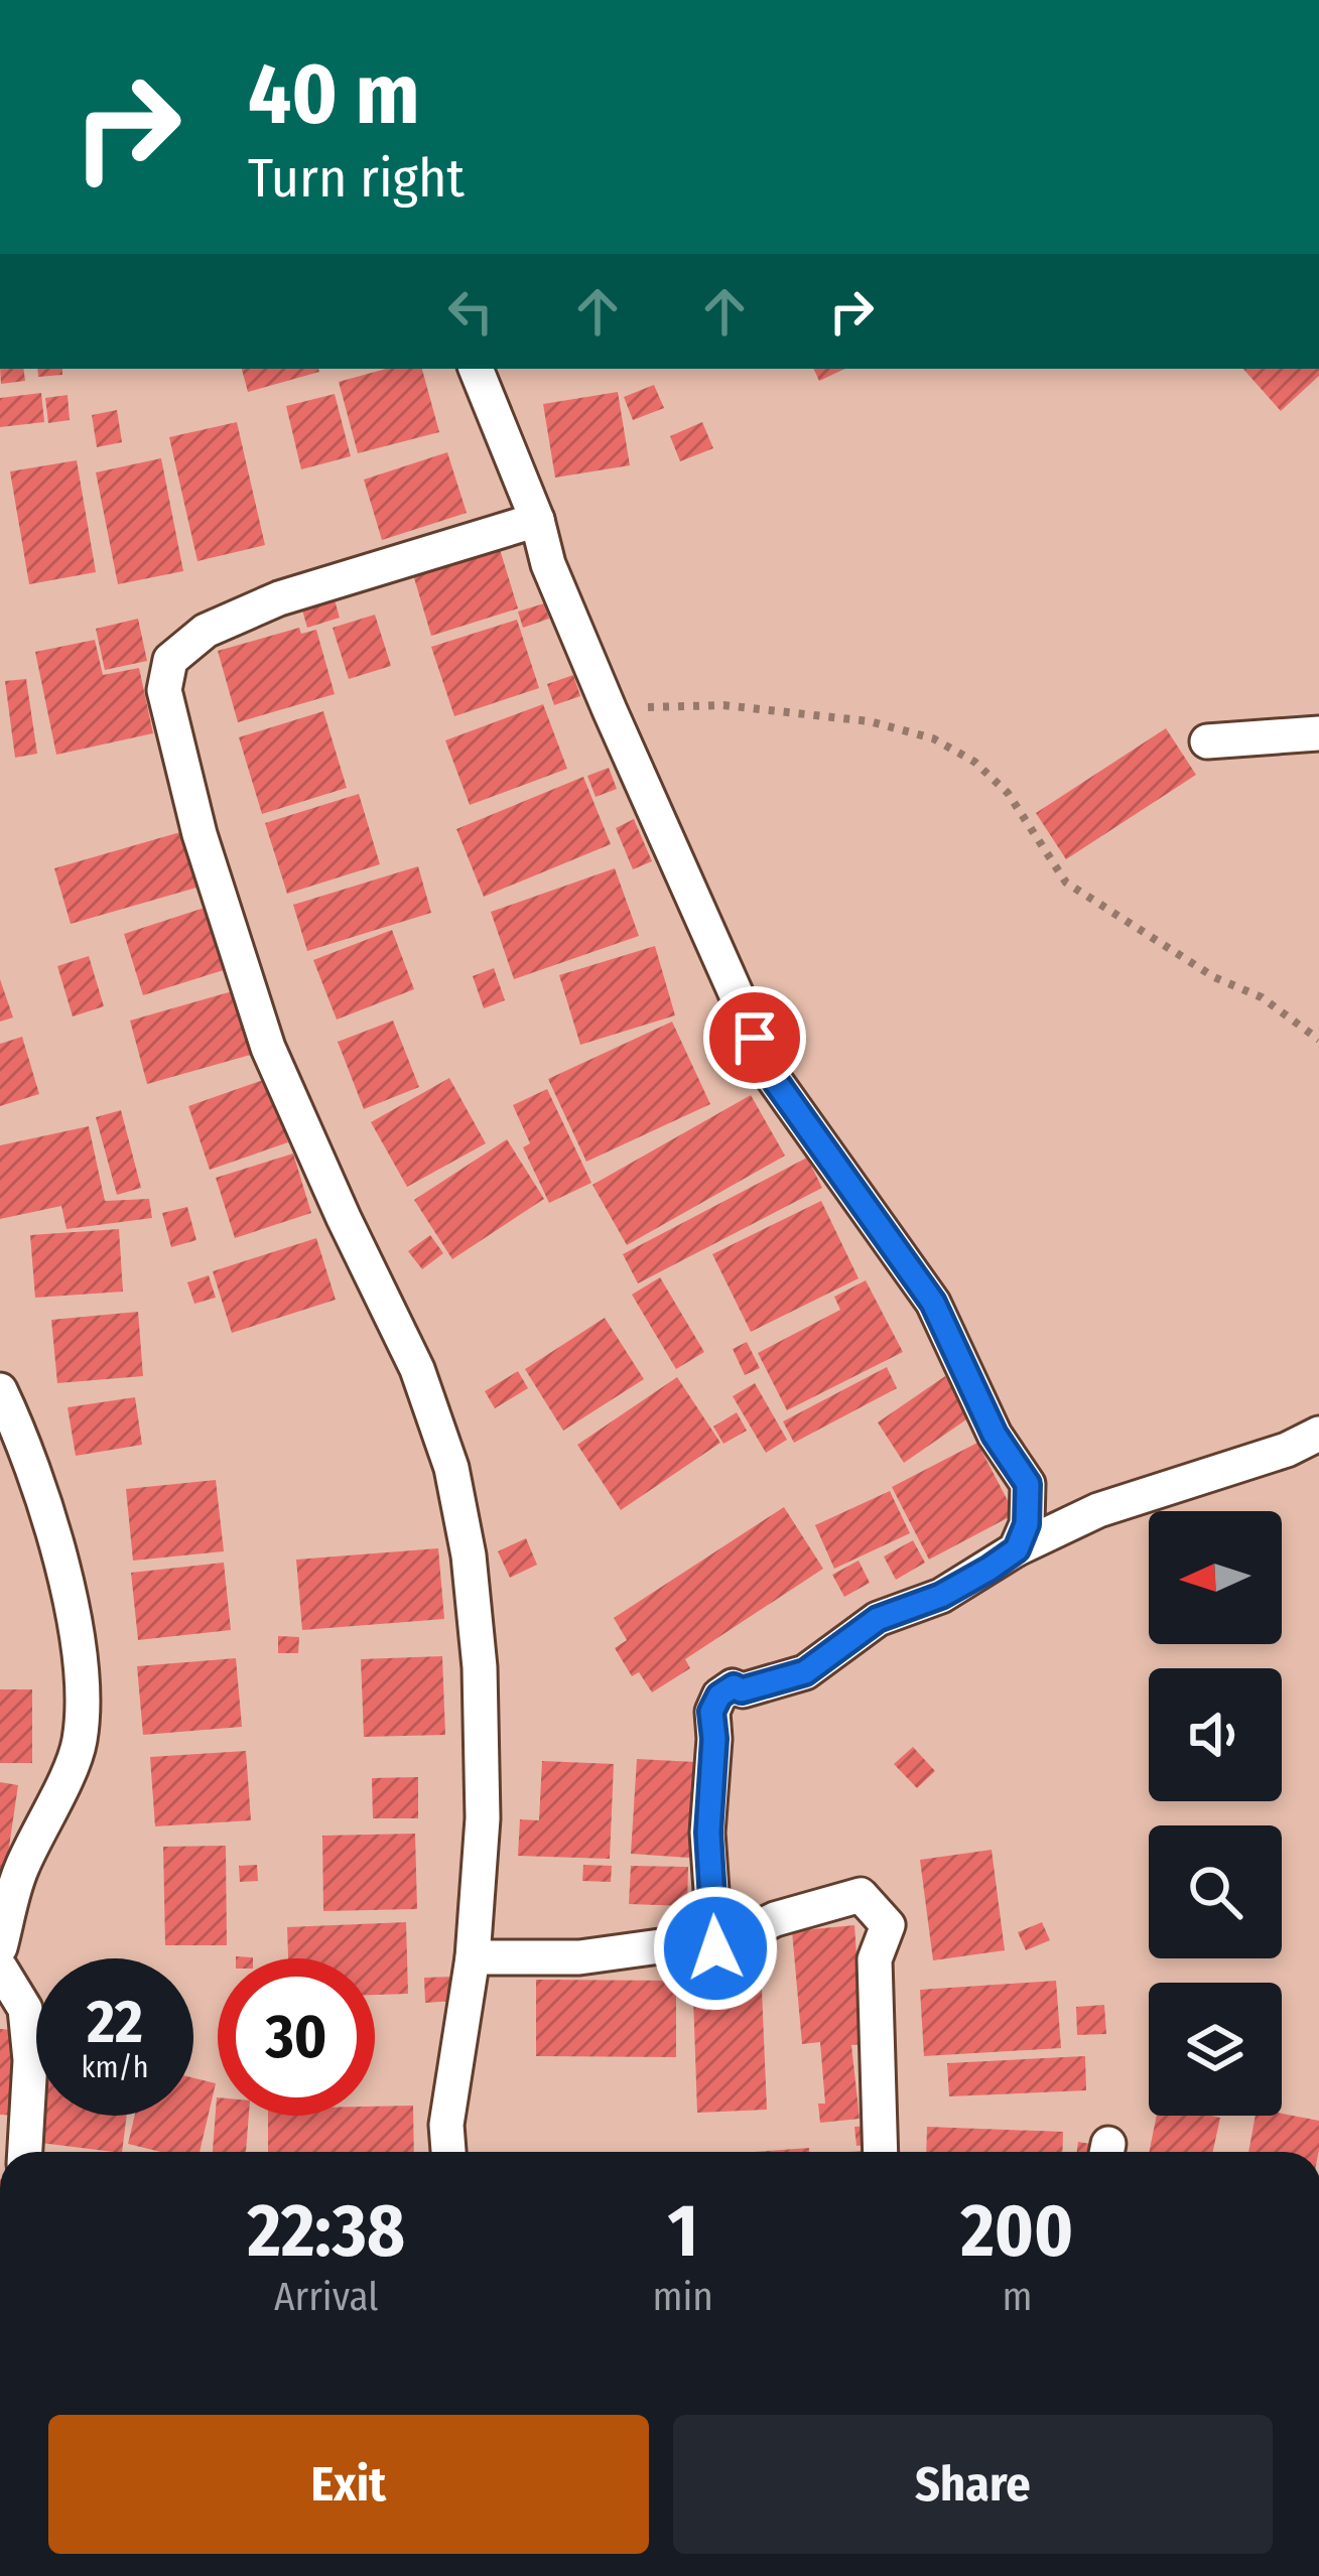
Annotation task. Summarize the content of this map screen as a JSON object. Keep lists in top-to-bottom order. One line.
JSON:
{"north":"left","page":{"turn":["40 m","Turn right"],"speed":"22 km/h","limit":"30","eta":["22:38","Arrival","1","min","200","m"],"buttons":["Exit","Share"]}}
